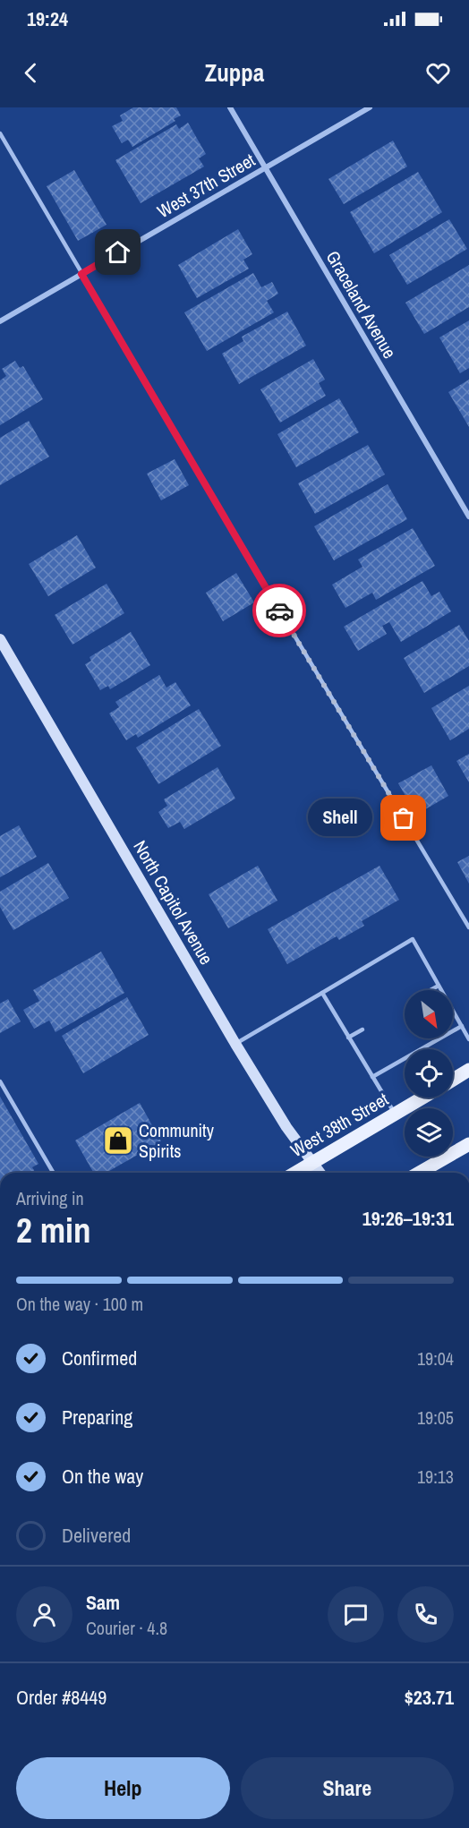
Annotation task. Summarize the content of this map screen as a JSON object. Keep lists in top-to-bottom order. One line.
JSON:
{"streets":{"main road":["North Capitol Avenue","West 38th Street"],"street":["West 37th Street","Graceland Avenue"]},"crossings":[["West 37th Street","Graceland Avenue"],["North Capitol Avenue","West 38th Street"]],"places":{"other":["Shell"],"shop":["Community Spirits"]},"north":"bottom right","page":{"status":"19:24","header":"Zuppa","bubble":"Shell","heading":["2 min","Arriving in","19:26–19:31"],"panel":["Sam","Courier · 4.8","Order #8449","$23.71"],"bar":"On the way · 100 m","list":[["Confirmed","19:04"],["Preparing","19:05"],["On the way","19:13"],"Delivered"],"buttons":["Help","Share"]}}
